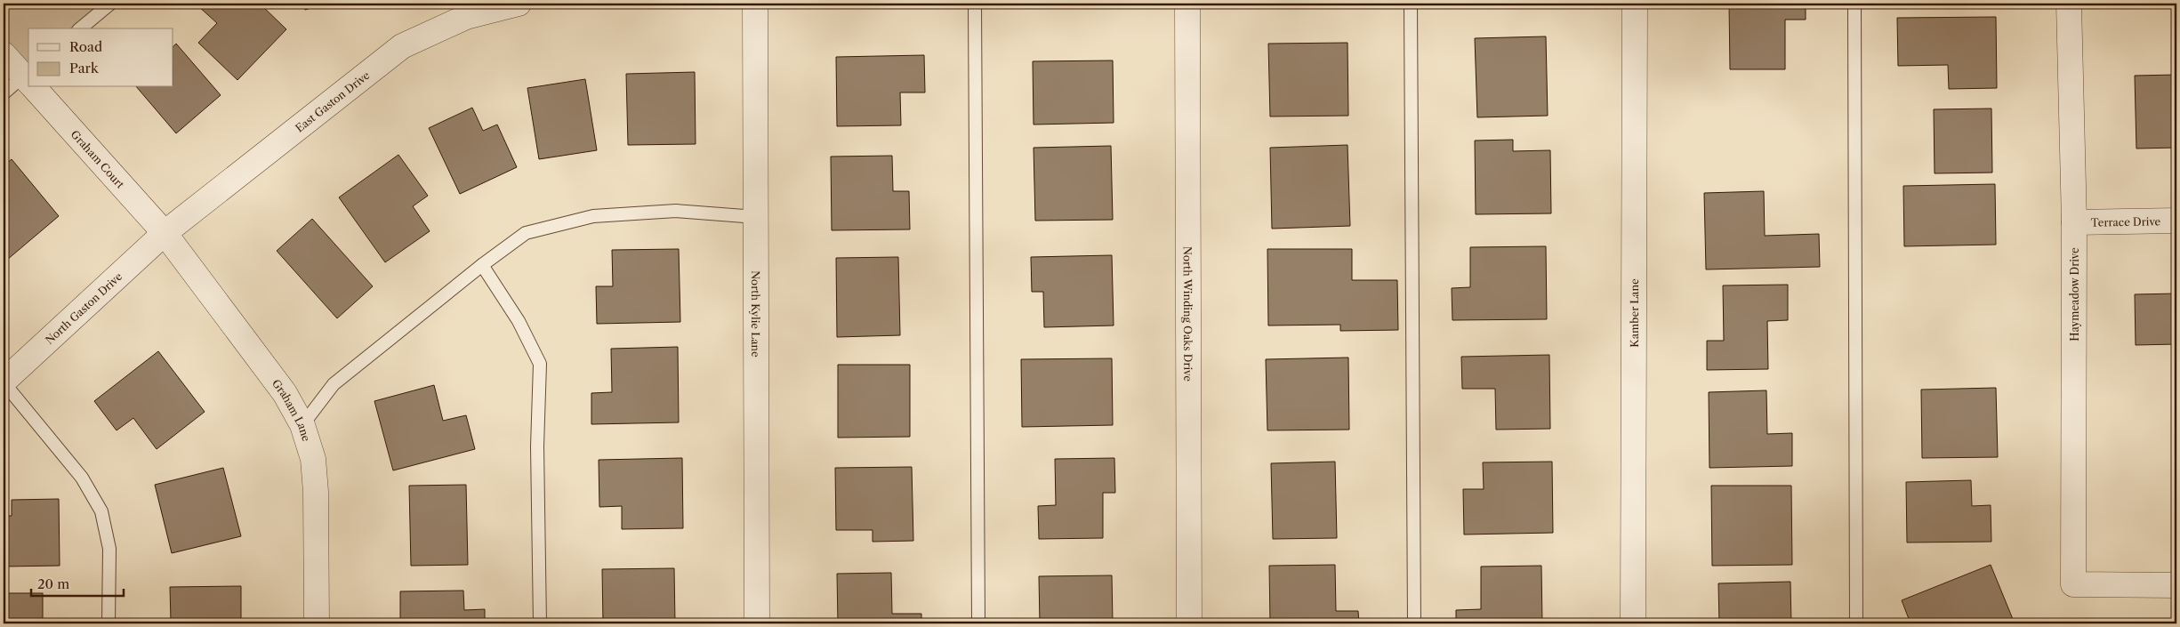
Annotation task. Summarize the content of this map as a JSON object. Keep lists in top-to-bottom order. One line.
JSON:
{"streets":{"street":["East Gaston Drive","Graham Court","Terrace Drive","Haymeadow Drive","North Gaston Drive","North Kylie Lane","North Winding Oaks Drive","Kamber Lane","Graham Lane"]},"crossings":[["East Gaston Drive","Graham Court"],["East Gaston Drive","North Gaston Drive"],["East Gaston Drive","Graham Lane"],["Graham Court","North Gaston Drive"],["Graham Court","Graham Lane"],["Terrace Drive","Haymeadow Drive"],["North Gaston Drive","Graham Lane"]],"legend":["Road","Park"],"scale_bar":"20 m"}
